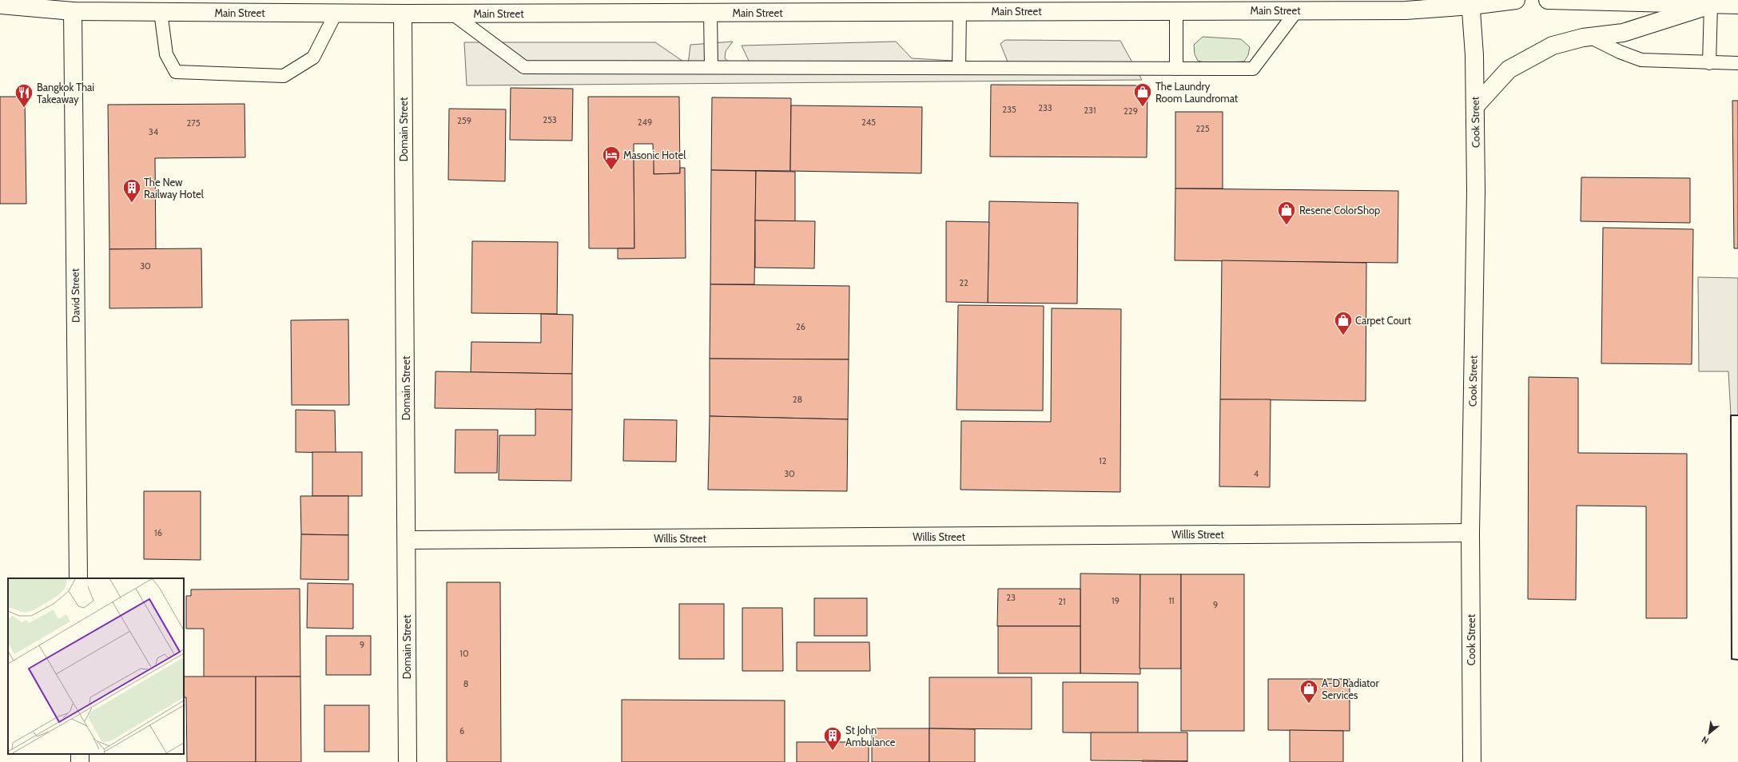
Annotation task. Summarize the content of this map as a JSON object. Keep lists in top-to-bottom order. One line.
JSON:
{"streets":{"street":["Main Street","Cook Street","Domain Street","David Street","Willis Street"]},"crossings":[["Main Street","Cook Street"],["Main Street","Domain Street"],["Main Street","David Street"],["Cook Street","Willis Street"],["Domain Street","Willis Street"]],"places":{"shop":["The Laundry Room Laundromat","Resene ColorShop","Carpet Court","A-D Radiator Services"],"restaurant":["Bangkok Thai Takeaway"],"hotel":["Masonic Hotel"],"building":["The New Railway Hotel","St John Ambulance"]},"house_numbers":["233","235","231","229","253","259","249","245","275","225","34","30","22","26","28","12","30","4","16","23","19","11","21","9","9","10","8","6"],"north":"bottom left"}
